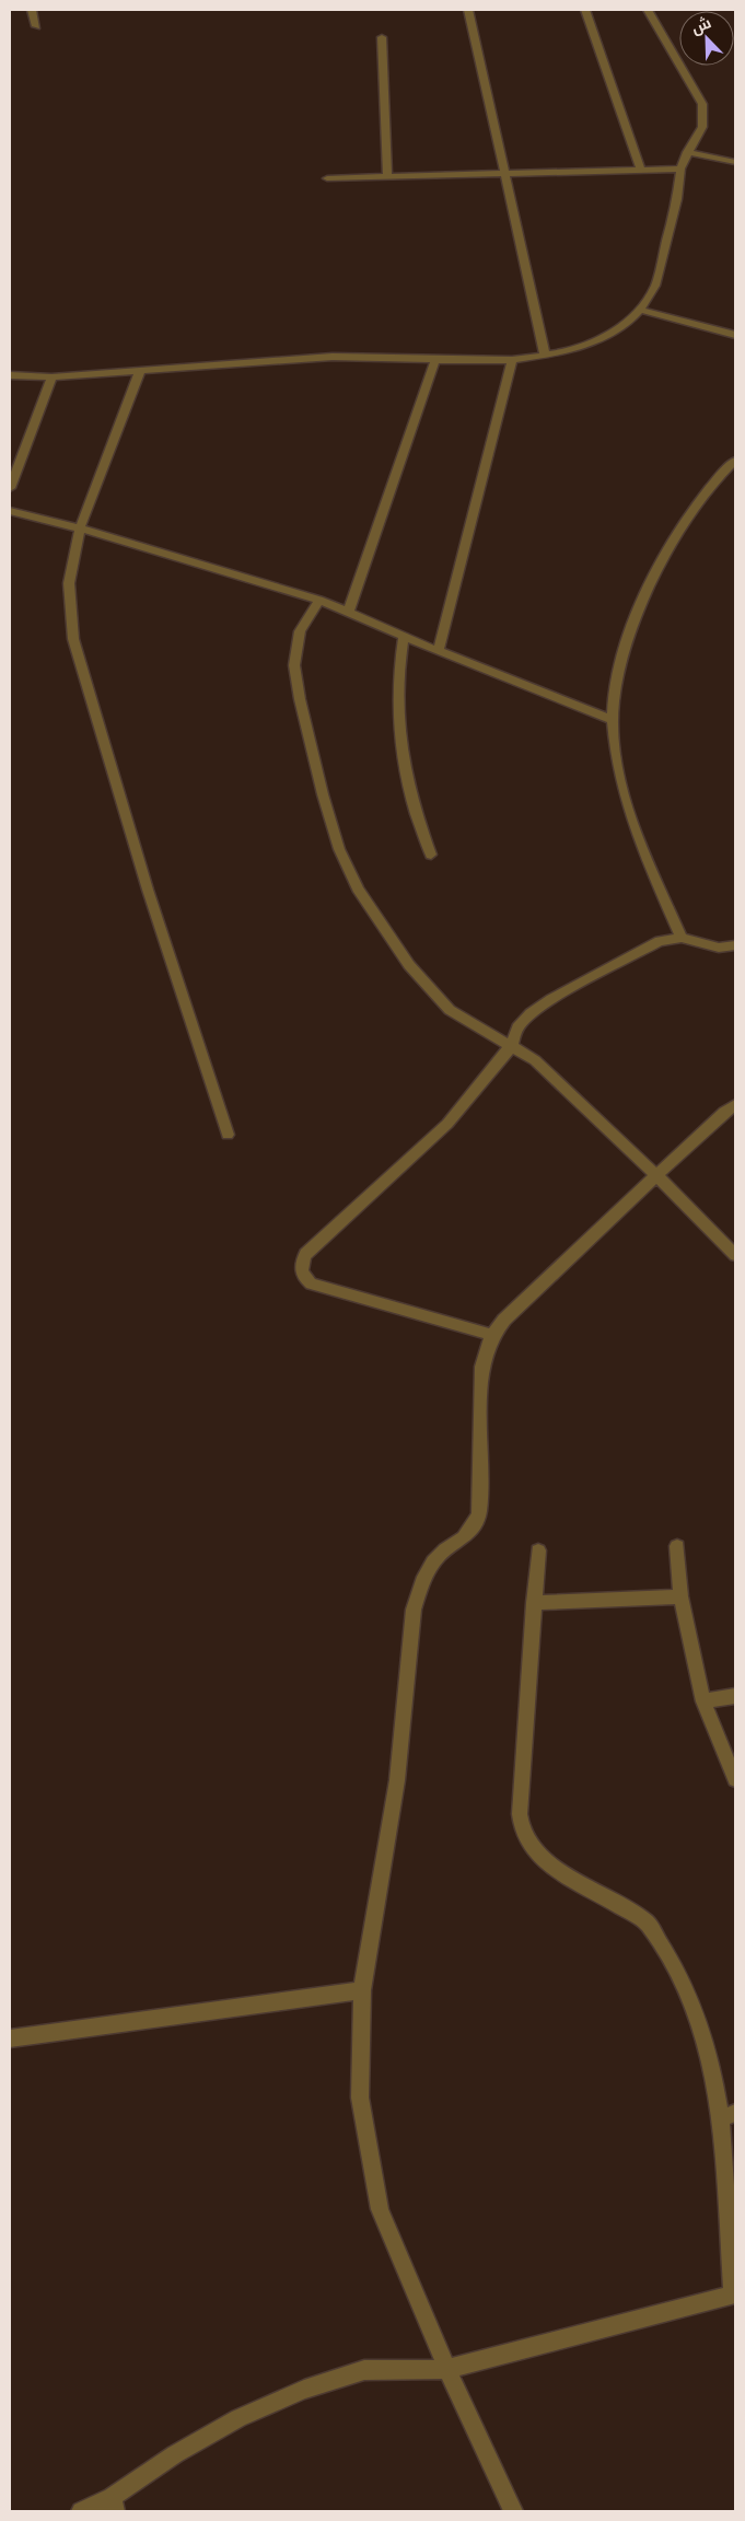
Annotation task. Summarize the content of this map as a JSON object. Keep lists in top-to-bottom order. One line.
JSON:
{"north":"top left"}
